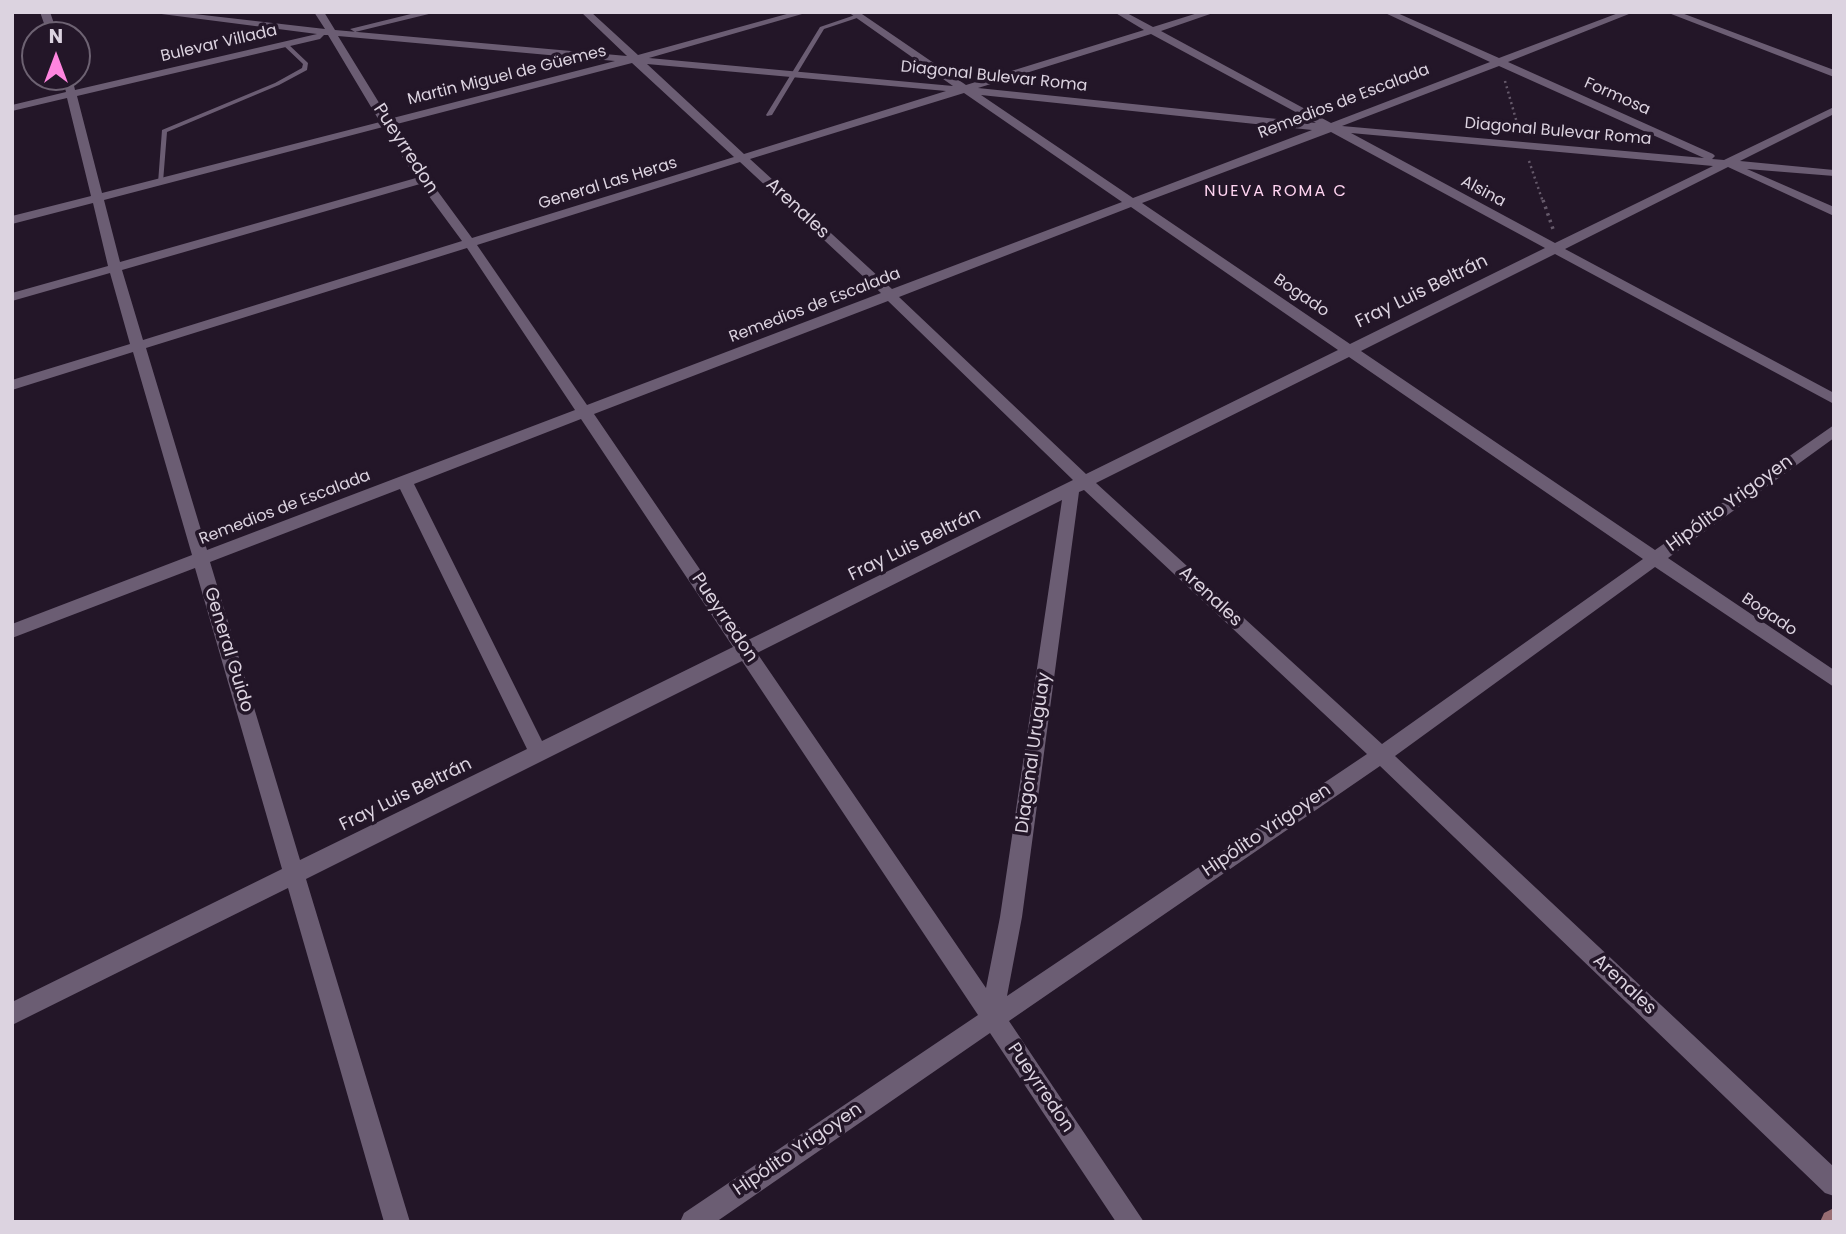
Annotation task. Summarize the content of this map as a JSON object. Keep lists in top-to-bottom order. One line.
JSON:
{"streets":{"street":["Bulevar Villada","Martin Miguel de Güemes","Diagonal Bulevar Roma","Formosa","Remedios de Escalada","Pueyrredon","General Las Heras","Alsina","Arenales","Fray Luis Beltrán","Bogado","Hipólito Yrigoyen","General Guido","Diagonal Uruguay"]},"crossings":[["Bulevar Villada","Diagonal Bulevar Roma"],["Bulevar Villada","Pueyrredon"],["Martin Miguel de Güemes","Diagonal Bulevar Roma"],["Martin Miguel de Güemes","Pueyrredon"],["Martin Miguel de Güemes","Arenales"],["Martin Miguel de Güemes","General Guido"],["Diagonal Bulevar Roma","Formosa"],["Diagonal Bulevar Roma","Remedios de Escalada"],["Diagonal Bulevar Roma","Pueyrredon"],["Diagonal Bulevar Roma","General Las Heras"],["Diagonal Bulevar Roma","Alsina"],["Diagonal Bulevar Roma","Arenales"],["Diagonal Bulevar Roma","Fray Luis Beltrán"],["Diagonal Bulevar Roma","Bogado"],["Formosa","Remedios de Escalada"],["Formosa","Fray Luis Beltrán"],["Remedios de Escalada","Pueyrredon"],["Remedios de Escalada","Alsina"],["Remedios de Escalada","Arenales"],["Remedios de Escalada","Bogado"],["Remedios de Escalada","General Guido"],["Pueyrredon","General Las Heras"],["Pueyrredon","Fray Luis Beltrán"],["Pueyrredon","Hipólito Yrigoyen"],["Pueyrredon","Diagonal Uruguay"],["General Las Heras","Alsina"],["General Las Heras","Arenales"],["General Las Heras","Bogado"],["General Las Heras","General Guido"],["Alsina","Fray Luis Beltrán"],["Arenales","Fray Luis Beltrán"],["Arenales","Hipólito Yrigoyen"],["Arenales","Diagonal Uruguay"],["Fray Luis Beltrán","Bogado"],["Fray Luis Beltrán","General Guido"],["Fray Luis Beltrán","Diagonal Uruguay"],["Bogado","Hipólito Yrigoyen"],["Hipólito Yrigoyen","Diagonal Uruguay"]],"districts":["NUEVA ROMA C"],"north":"top"}
